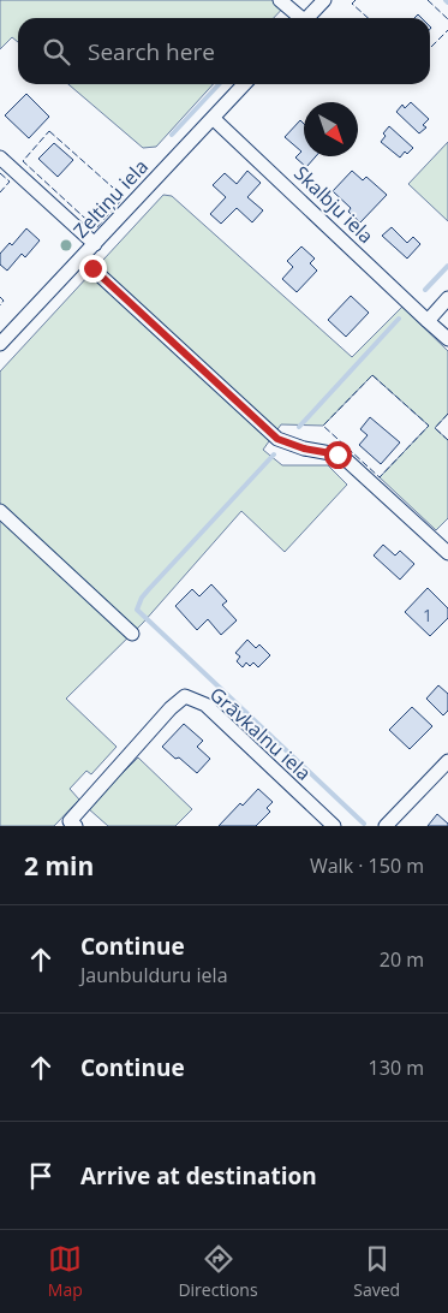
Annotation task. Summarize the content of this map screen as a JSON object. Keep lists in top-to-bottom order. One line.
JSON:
{"streets":{"street":["Zeltiņu iela","Skalbju iela","Grāvkalnu iela"]},"crossings":[["Zeltiņu iela","Skalbju iela"]],"house_numbers":["1"],"north":"bottom right","page":{"search":"Search here","heading":["2 min","Walk · 150 m"],"list":[["Continue","Jaunbulduru iela","20 m"],["Continue","130 m"],"Arrive at destination"],"nav":["Map","Directions","Saved"]}}
